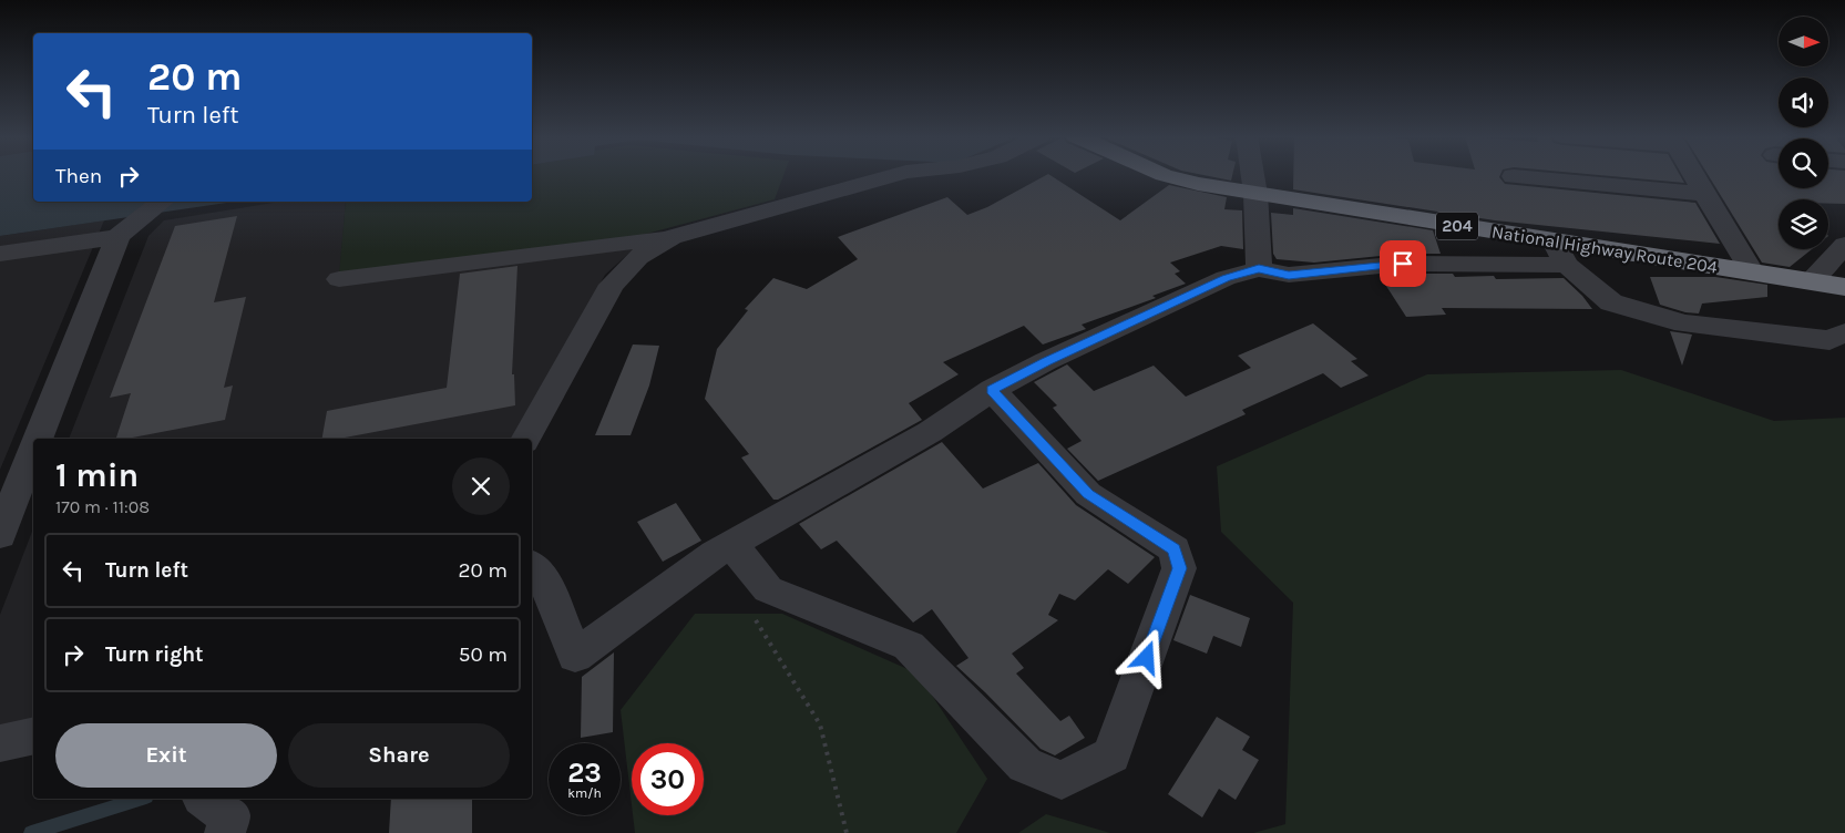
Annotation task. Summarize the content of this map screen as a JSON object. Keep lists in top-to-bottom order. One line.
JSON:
{"streets":{"highway":["204","National Highway Route 204"]},"north":"right","page":{"turn":["20 m","Turn left"],"then":"Then","heading":["1 min","170 m · 11:08"],"list":[{"name":"Turn left","value":"20 m"},{"name":"Turn right","value":"50 m"}],"buttons":["Exit","Share"],"speed":"23 km/h","limit":"30"}}
